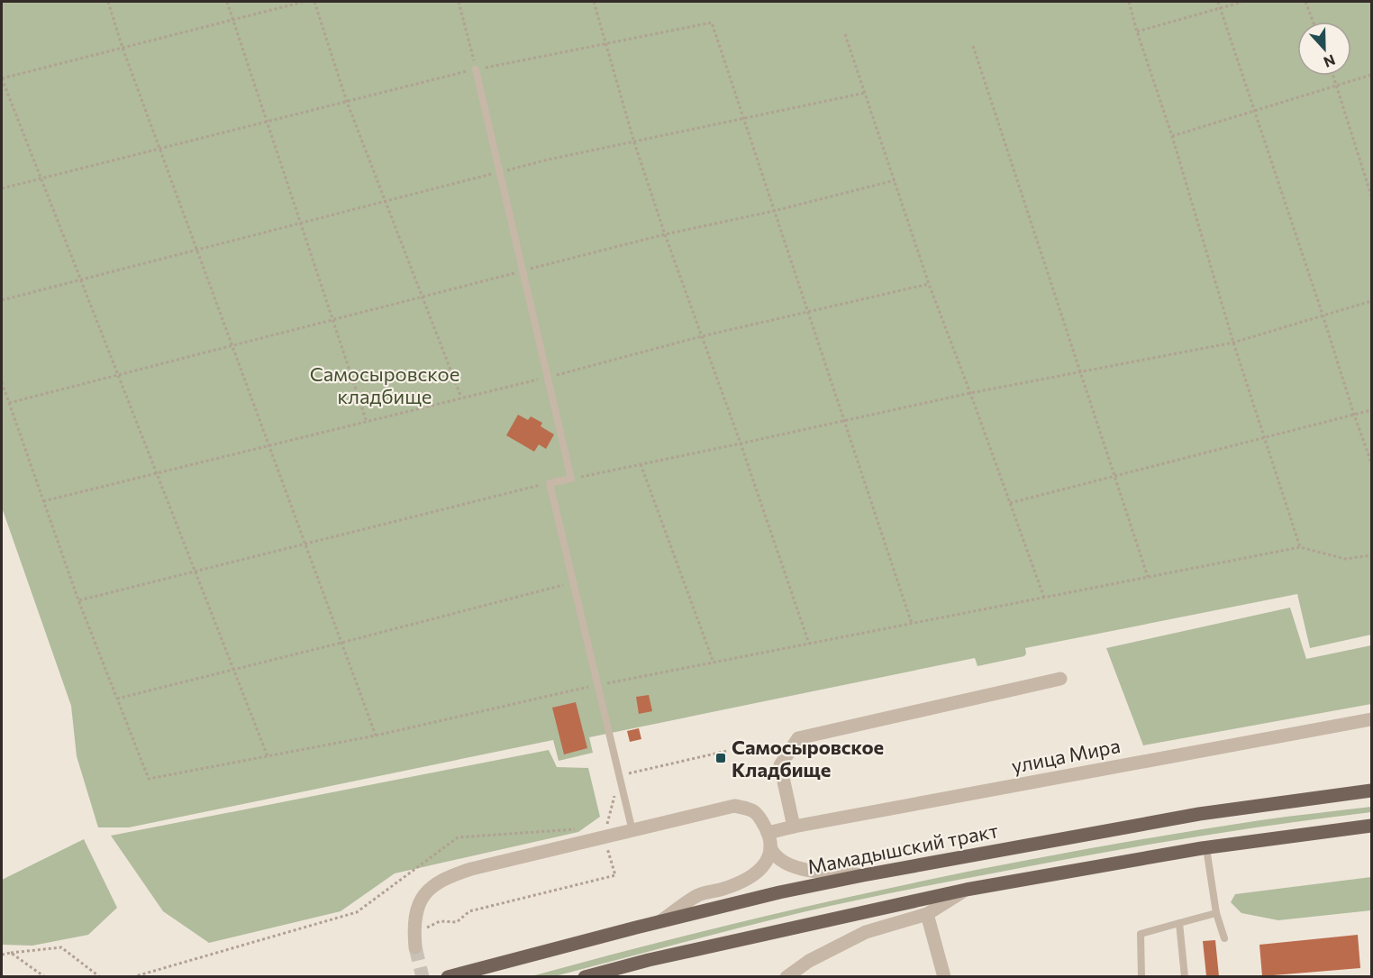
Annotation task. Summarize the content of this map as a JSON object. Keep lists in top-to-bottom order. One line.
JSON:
{"streets":{"main road":["Мамадышский тракт"],"street":["улица Мира"]},"parks":["Самосыровское кладбище"],"places":{"transit":["Самосыровское Кладбище"]},"north":"bottom"}
